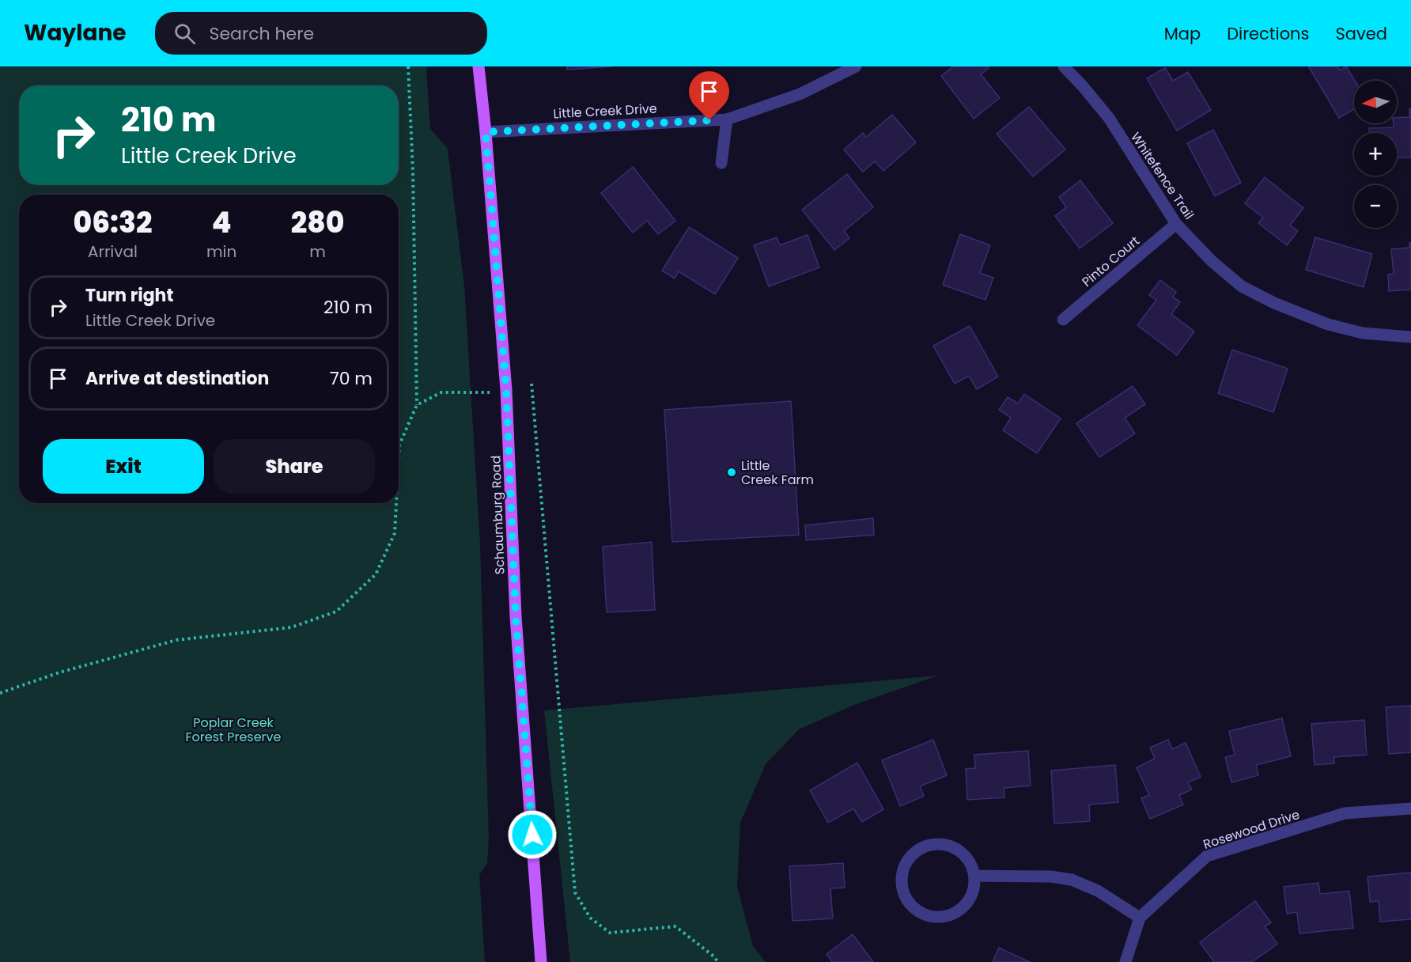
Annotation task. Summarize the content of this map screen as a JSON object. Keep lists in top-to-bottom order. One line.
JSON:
{"streets":{"main road":["Schaumburg Road"],"street":["Little Creek Drive","Whitefence Trail","Pinto Court","Rosewood Drive"]},"crossings":[["Little Creek Drive","Schaumburg Road"],["Whitefence Trail","Pinto Court"]],"parks":["Poplar Creek Forest Preserve"],"places":["Little Creek Farm"],"north":"left","page":{"header":"Waylane","search":"Search here","nav":["Map","Directions","Saved"],"map_buttons":["+","−"],"turn":["210 m","Little Creek Drive"],"eta":["06:32","Arrival","4","min","280","m"],"list":[{"name":"Turn right","note":"Little Creek Drive","value":"210 m"},{"name":"Arrive at destination","value":"70 m"}],"buttons":["Exit","Share"]}}
